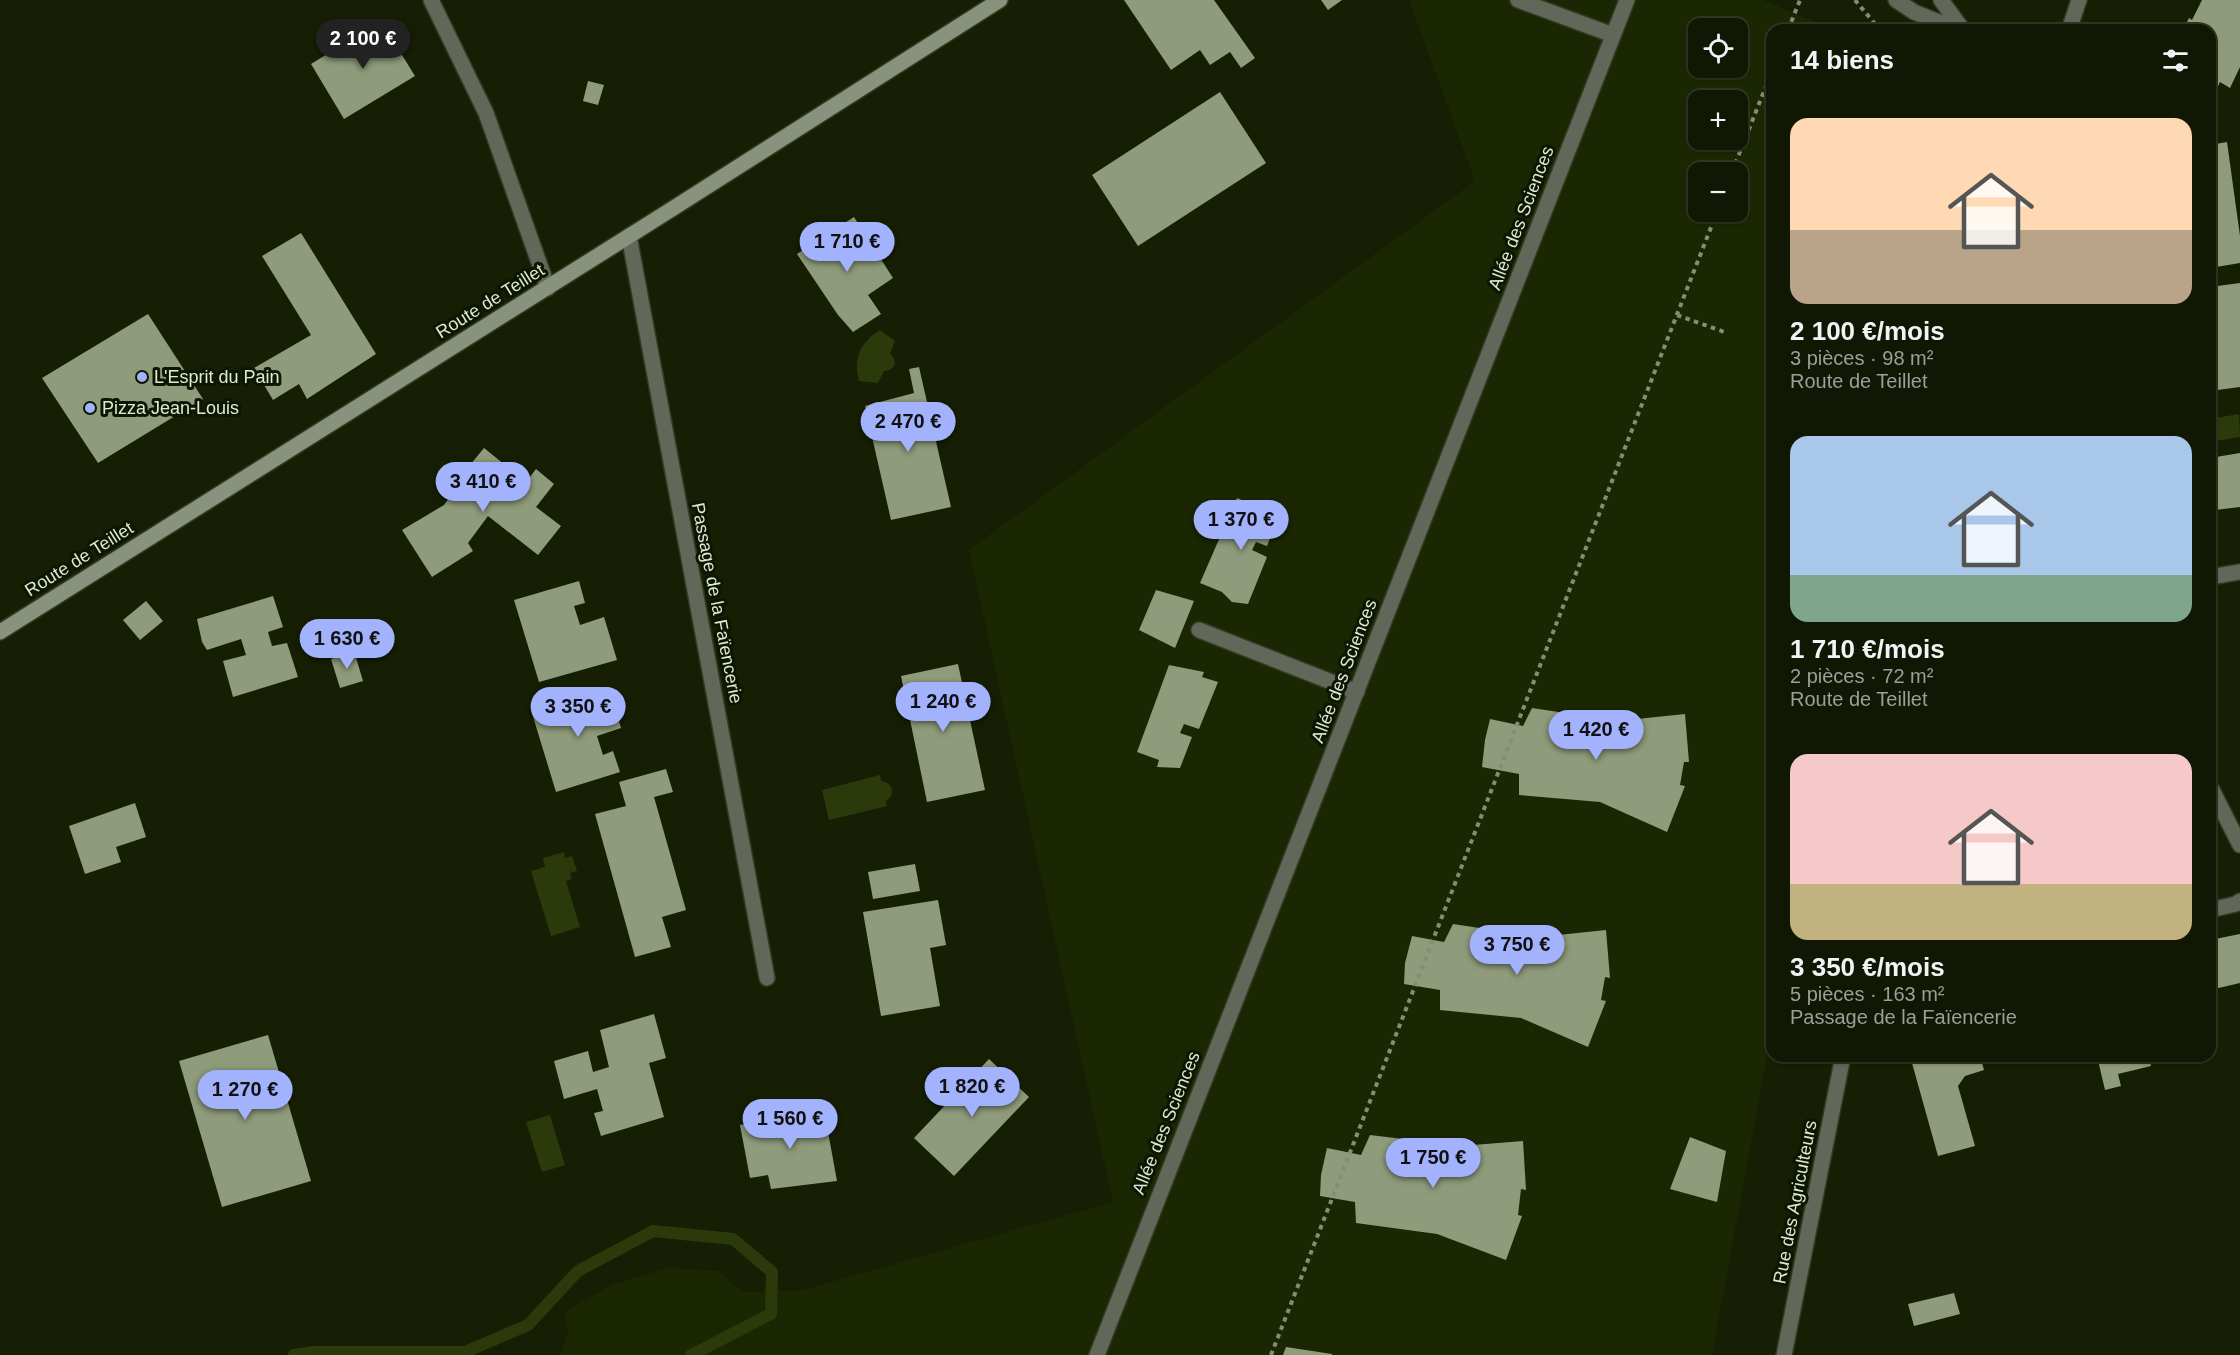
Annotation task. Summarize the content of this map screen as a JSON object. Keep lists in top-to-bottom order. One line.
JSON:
{"streets":{"main road":["Route de Teillet"],"street":["Allée des Sciences","Passage de la Faïencerie","Rue des Agriculteurs"]},"crossings":[["Route de Teillet","Passage de la Faïencerie"]],"places":["L'Esprit du Pain","Pizza Jean-Louis"],"page":{"map_buttons":["+","−"],"price":["2 100 €","1 710 €","2 470 €","3 410 €","1 370 €","1 630 €","1 240 €","3 350 €","1 420 €","3 750 €","1 820 €","1 270 €","1 560 €","1 750 €"],"heading":"14 biens","list":[{"name":"2 100 €/mois","note":"3 pièces · 98 m² · Route de Teillet"},{"name":"1 710 €/mois","note":"2 pièces · 72 m² · Route de Teillet"},{"name":"3 350 €/mois","note":"5 pièces · 163 m² · Passage de la Faïencerie"}]}}
